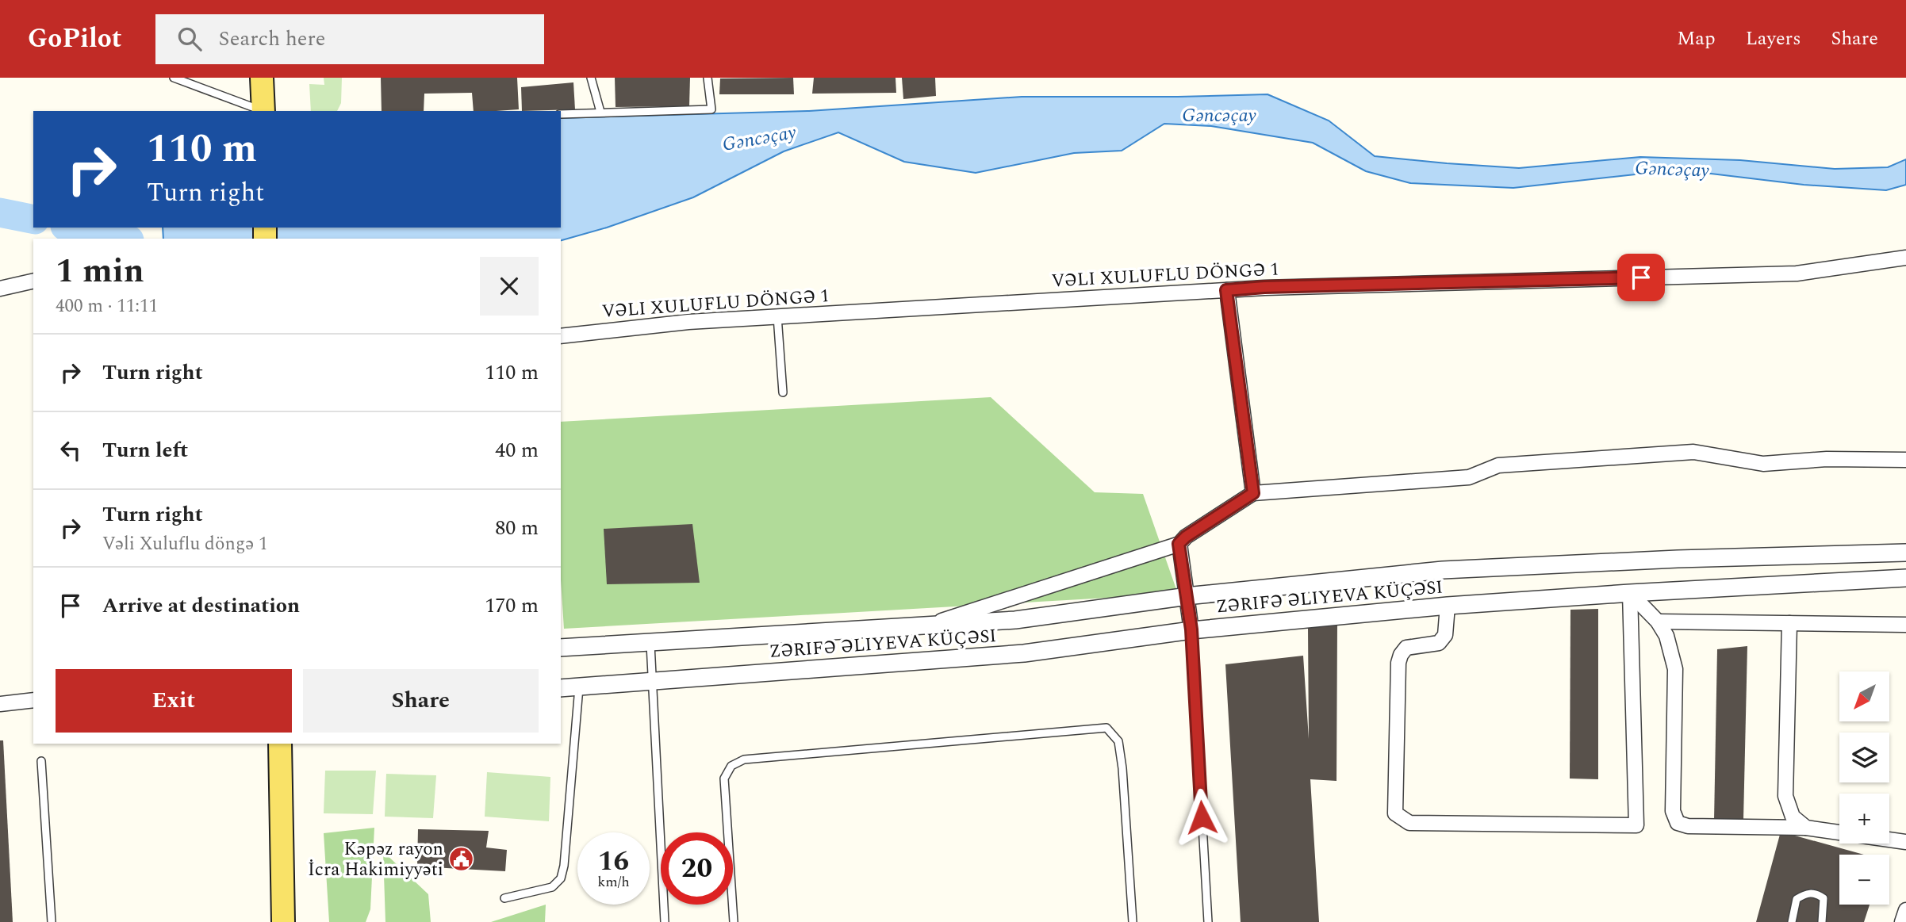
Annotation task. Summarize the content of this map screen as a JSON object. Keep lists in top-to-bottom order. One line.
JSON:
{"streets":{"street":["VƏLI XULUFLU DÖNGƏ 1","ZƏRIFƏ ƏLIYEVA KÜÇƏSI"]},"water":["Gəncəçay"],"places":{"public building":["Kəpəz rayon İcra Hakimiyyəti"]},"north":"bottom left","page":{"header":"GoPilot","search":"Search here","nav":["Map","Layers","Share"],"turn":["110 m","Turn right"],"heading":["1 min","400 m · 11:11"],"list":[{"name":"Turn right","value":"110 m"},{"name":"Turn left","value":"40 m"},{"name":"Turn right","note":"Vəli Xuluflu döngə 1","value":"80 m"},{"name":"Arrive at destination","value":"170 m"}],"buttons":["Exit","Share"],"map_buttons":["+","−"],"speed":"16 km/h","limit":"20"}}
